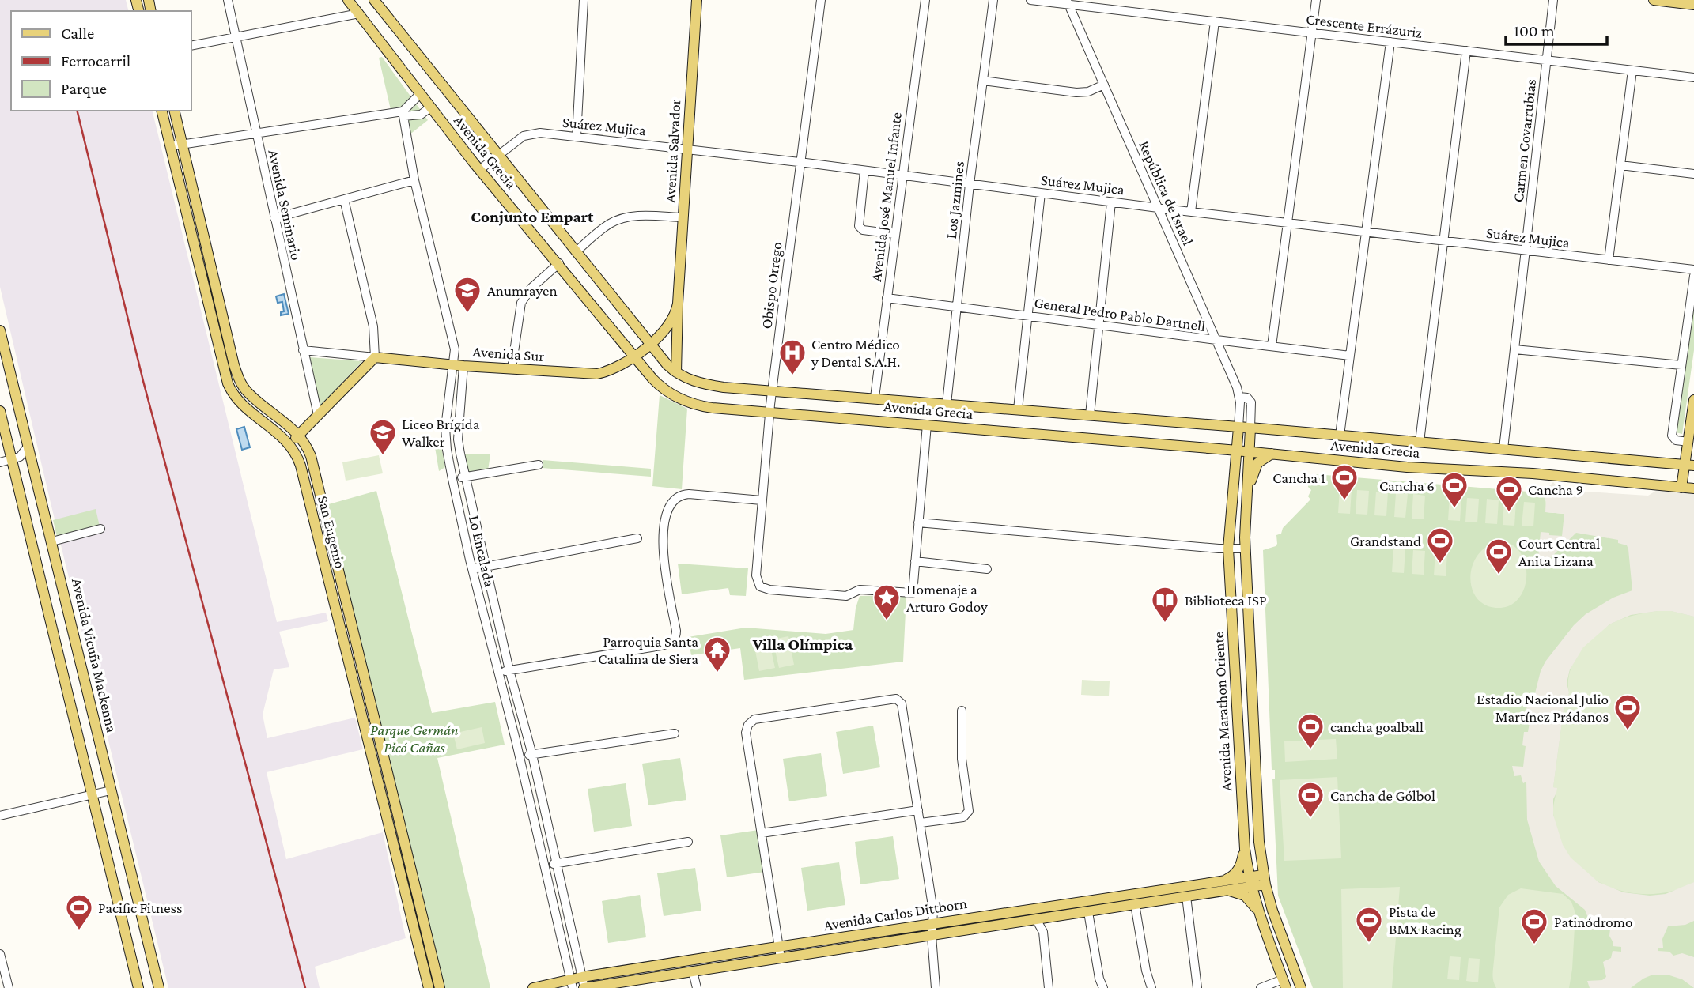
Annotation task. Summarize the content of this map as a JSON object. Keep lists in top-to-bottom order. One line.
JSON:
{"streets":{"main road":["Avenida Salvador","Avenida Grecia","Avenida Sur","San Eugenio","Avenida Vicuña Mackenna","Avenida Marathon Oriente","Avenida Carlos Dittborn"],"street":["Crescente Errázuriz","Suárez Mujica","Carmen Covarrubias","República de Israel","Avenida José Manuel Infante","Los Jazmines","Avenida Seminario","Obispo Orrego","General Pedro Pablo Dartnell","Lo Encalada"]},"crossings":[["Crescente Errázuriz","Carmen Covarrubias"],["Crescente Errázuriz","República de Israel"],["Suárez Mujica","Carmen Covarrubias"],["Suárez Mujica","Avenida Salvador"],["Suárez Mujica","Avenida Grecia"],["Suárez Mujica","República de Israel"],["Suárez Mujica","Avenida José Manuel Infante"],["Suárez Mujica","Los Jazmines"],["Suárez Mujica","Obispo Orrego"],["Carmen Covarrubias","Avenida Grecia"],["Avenida Salvador","Avenida Grecia"],["Avenida Salvador","Avenida Sur"],["Avenida Grecia","República de Israel"],["Avenida Grecia","Avenida José Manuel Infante"],["Avenida Grecia","Los Jazmines"],["Avenida Grecia","Obispo Orrego"],["Avenida Grecia","Avenida Sur"],["Avenida Grecia","Avenida Marathon Oriente"],["República de Israel","General Pedro Pablo Dartnell"],["República de Israel","Avenida Marathon Oriente"],["Avenida José Manuel Infante","General Pedro Pablo Dartnell"],["Los Jazmines","General Pedro Pablo Dartnell"],["Avenida Seminario","Avenida Sur"],["Avenida Sur","Lo Encalada"],["Lo Encalada","Avenida Carlos Dittborn"],["Avenida Marathon Oriente","Avenida Carlos Dittborn"]],"districts":["Conjunto Empart","Villa Olímpica"],"parks":["Parque Germán Picó Cañas"],"places":{"school or university":["Anumrayen","Liceo Brígida Walker"],"hospital":["Centro Médico y Dental S.A.H."],"sports":["Cancha 1","Cancha 6","Cancha 9","Grandstand","Court Central Anita Lizana","Estadio Nacional Julio Martínez Prádanos","cancha goalball","Cancha de Gólbol","Pacific Fitness","Pista de BMX Racing","Patinódromo"],"place":["Homenaje a Arturo Godoy"],"library":["Biblioteca ISP"],"temple":["Parroquia Santa Catalina de Siera"]},"legend":["Calle","Ferrocarril","Parque"],"scale_bar":"100 m"}
